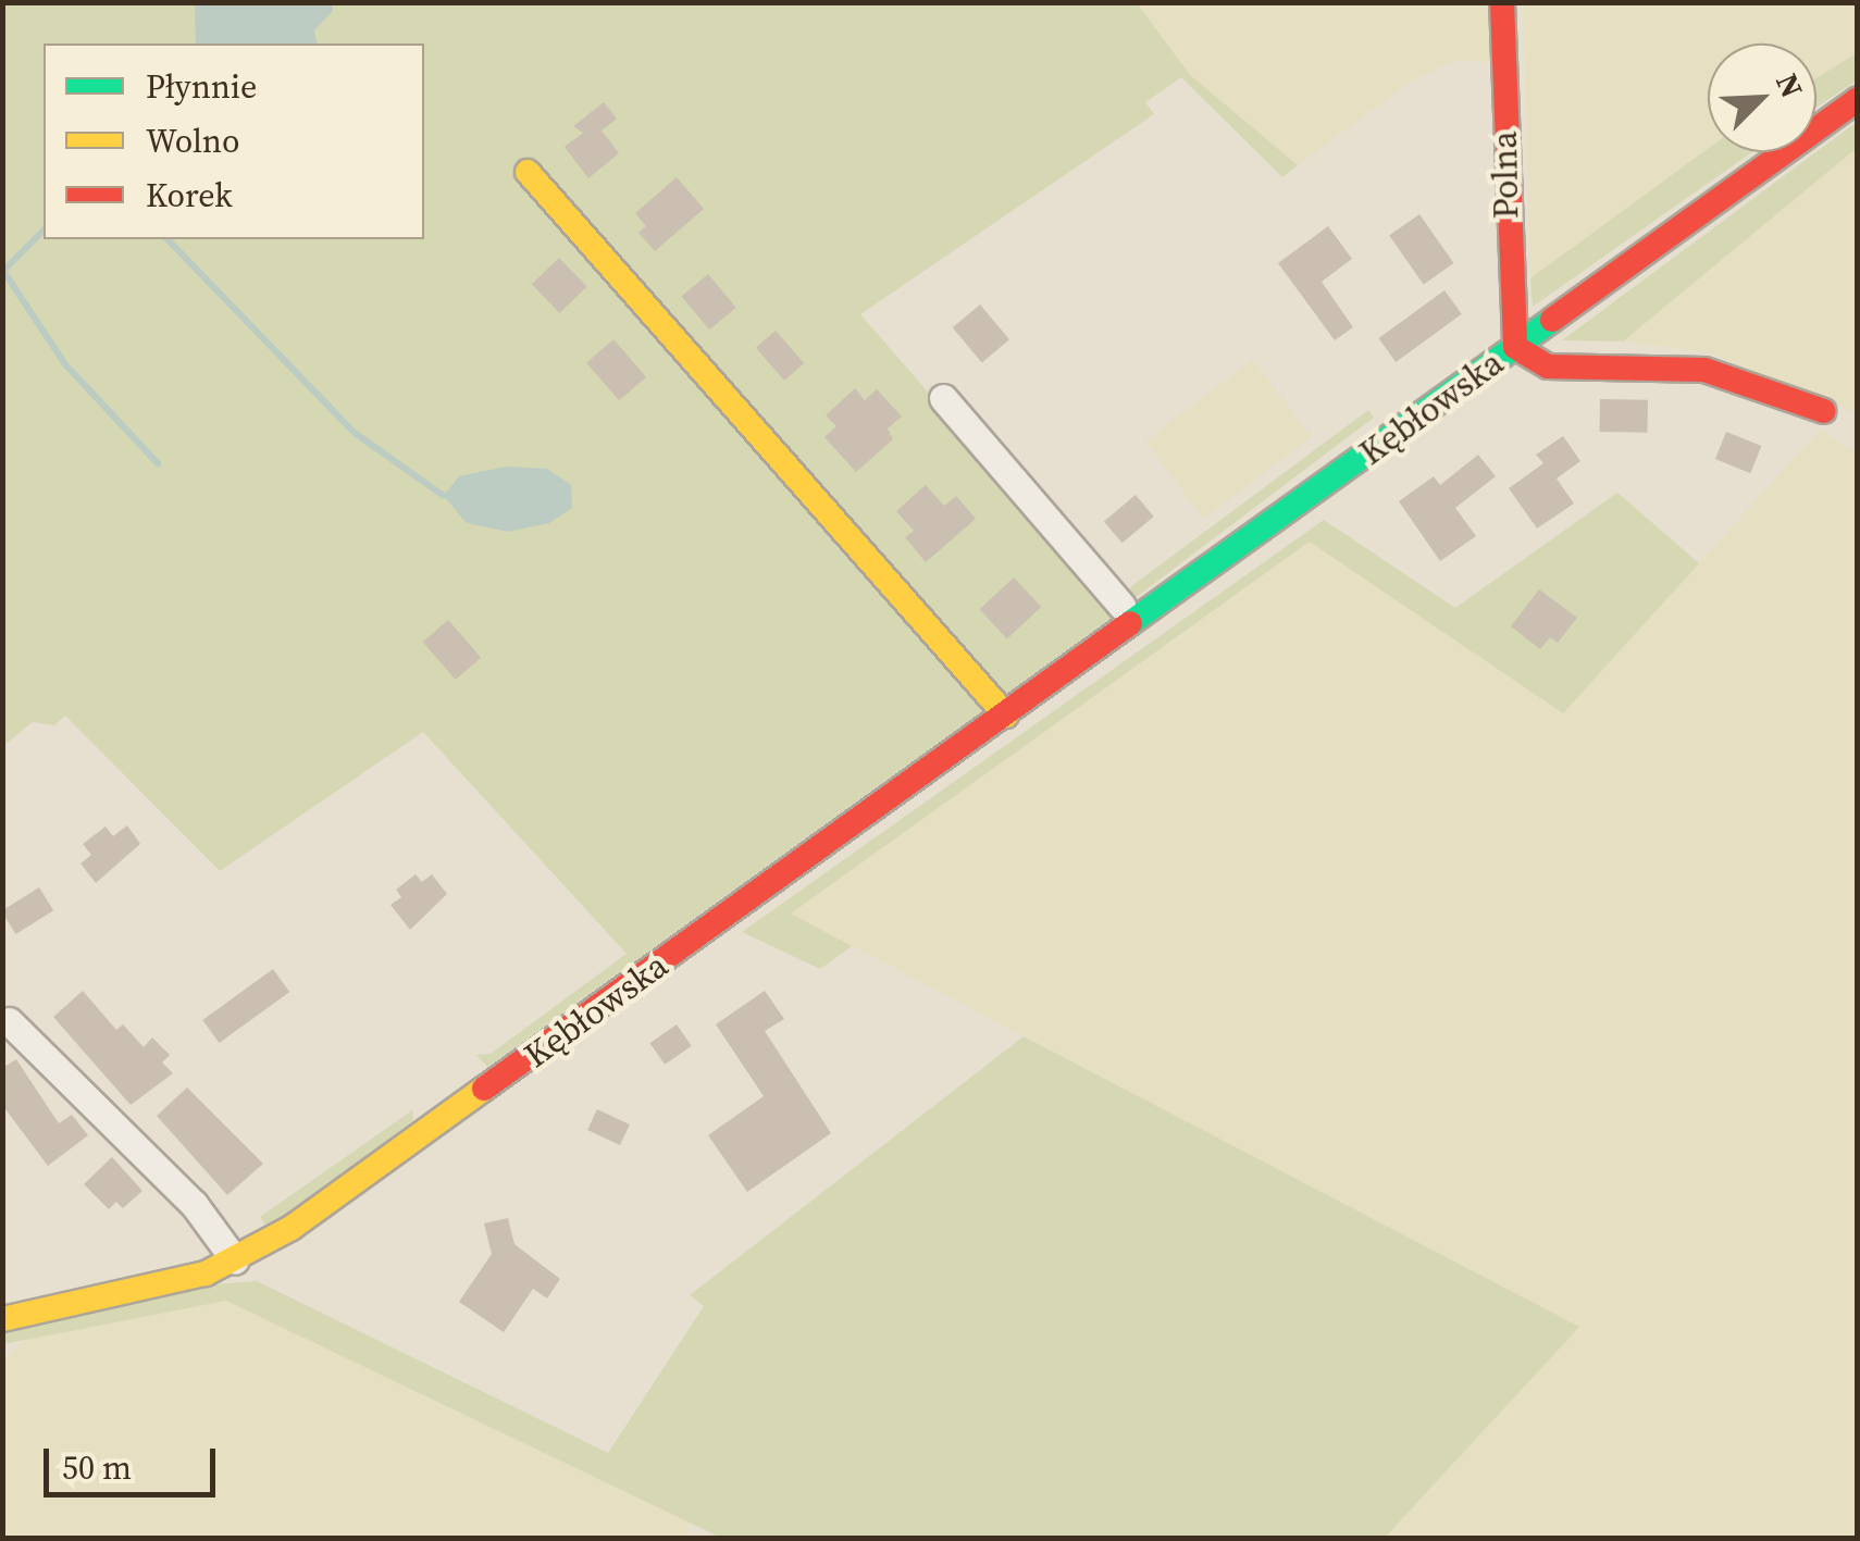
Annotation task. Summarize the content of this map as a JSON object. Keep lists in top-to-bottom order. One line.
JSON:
{"streets":{"street":["Polna","Kębłowska"]},"crossings":[["Polna","Kębłowska"]],"legend":["Płynnie","Wolno","Korek"],"scale_bar":"50 m","north":"top right"}
